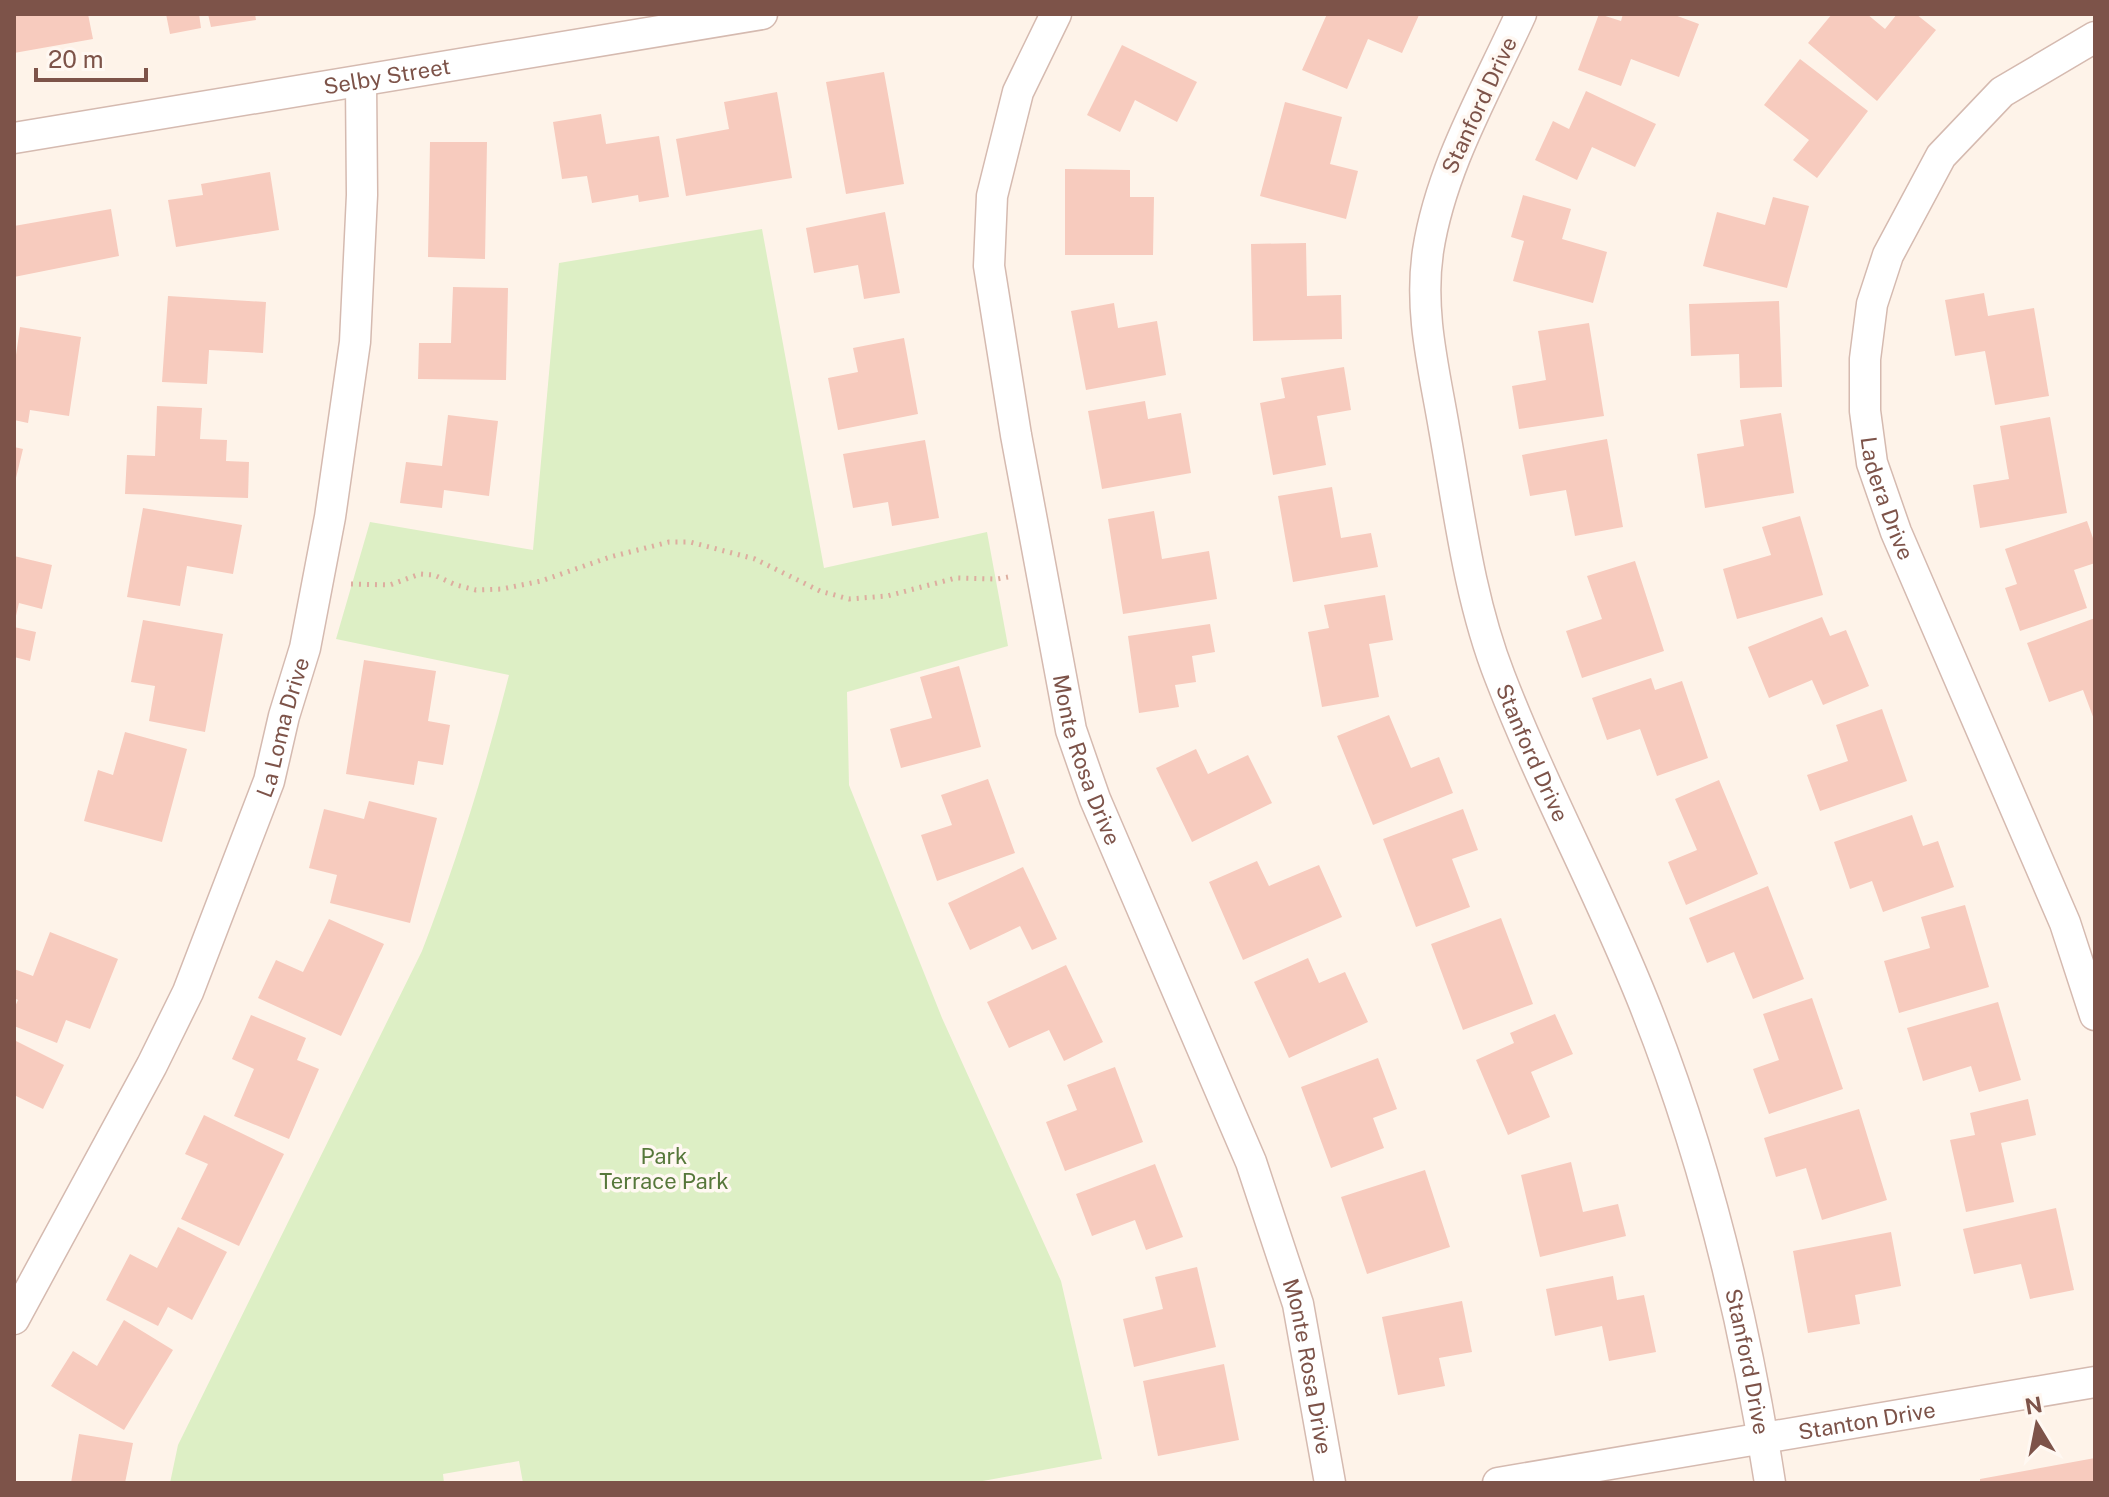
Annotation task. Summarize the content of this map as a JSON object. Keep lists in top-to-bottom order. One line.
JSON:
{"streets":{"street":["Selby Street","Stanford Drive","Ladera Drive","La Loma Drive","Monte Rosa Drive","Stanton Drive"]},"crossings":[["Selby Street","La Loma Drive"],["Stanford Drive","Stanton Drive"]],"parks":["Park Terrace Park"],"scale_bar":"20 m","north":"top"}
